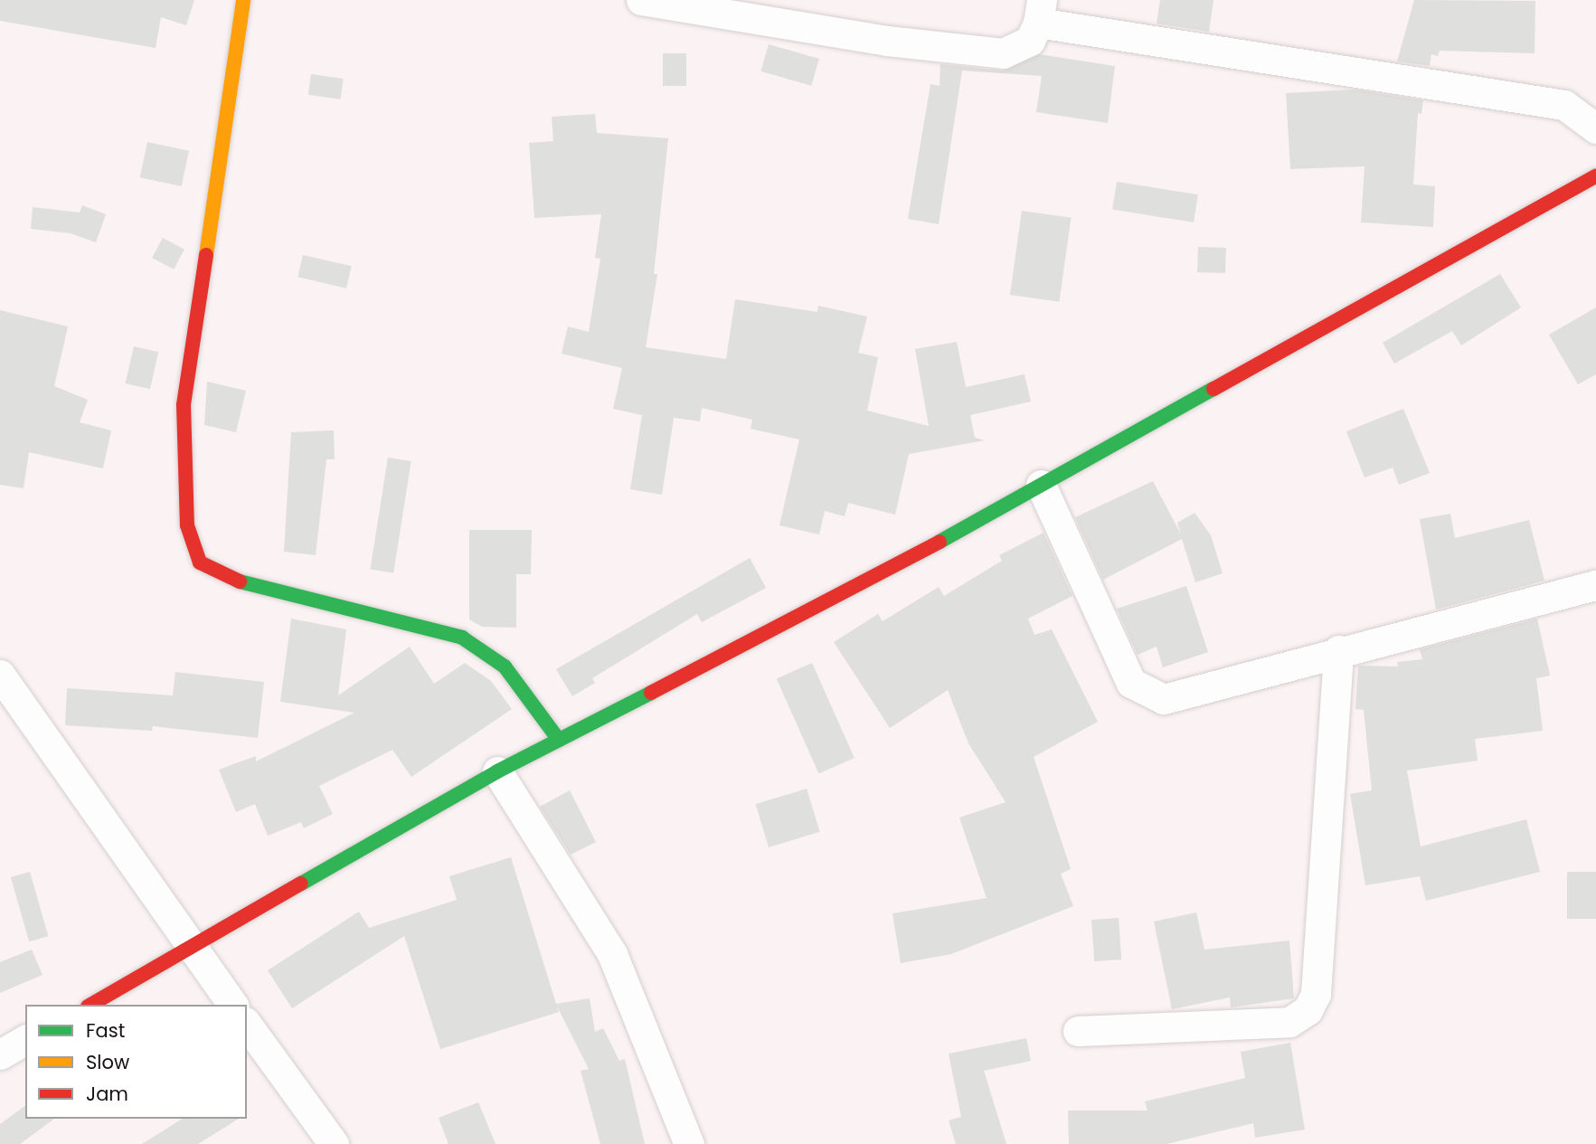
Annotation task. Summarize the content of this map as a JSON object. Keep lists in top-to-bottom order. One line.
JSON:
{"legend":["Fast","Slow","Jam"]}
